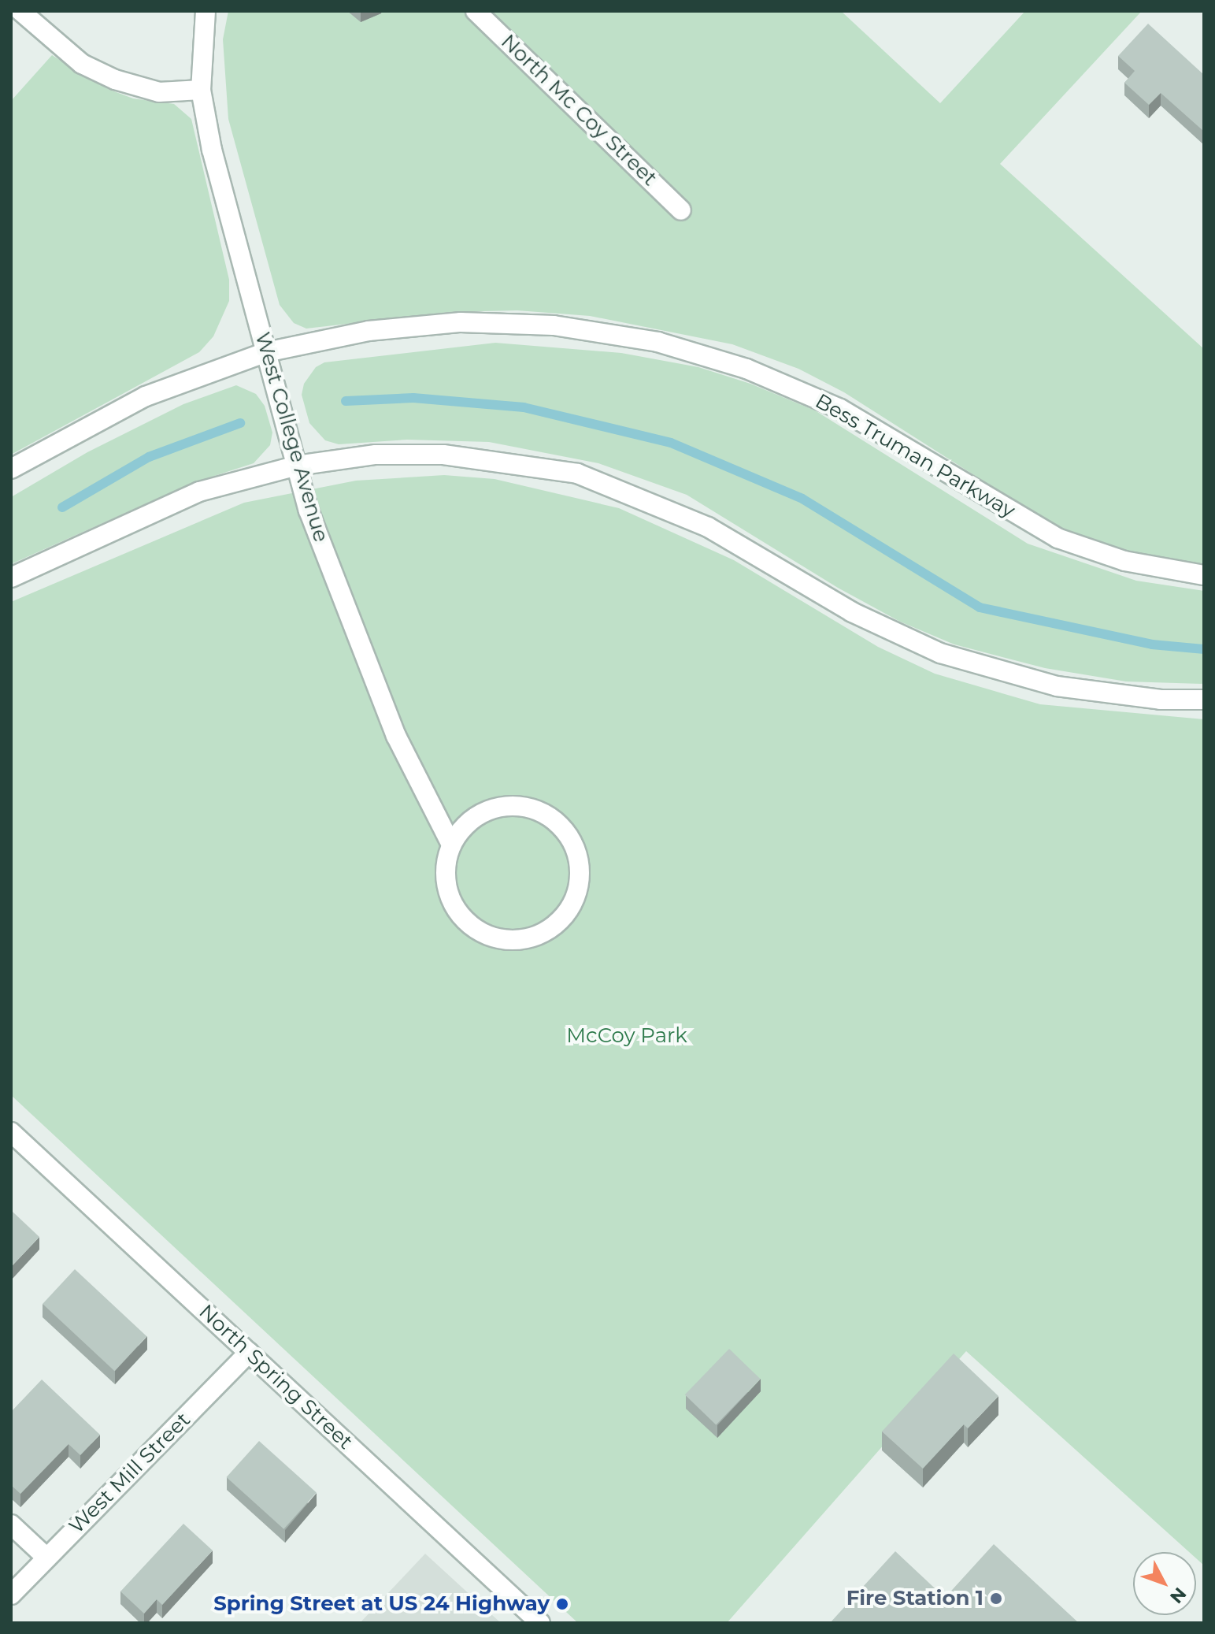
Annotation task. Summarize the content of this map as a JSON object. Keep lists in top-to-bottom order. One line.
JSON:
{"streets":{"street":["North Mc Coy Street","West College Avenue","Bess Truman Parkway","North Spring Street","West Mill Street"]},"crossings":[["West College Avenue","Bess Truman Parkway"],["North Spring Street","West Mill Street"]],"parks":["McCoy Park"],"places":["Fire Station 1","Spring Street at US 24 Highway"],"north":"bottom right"}
